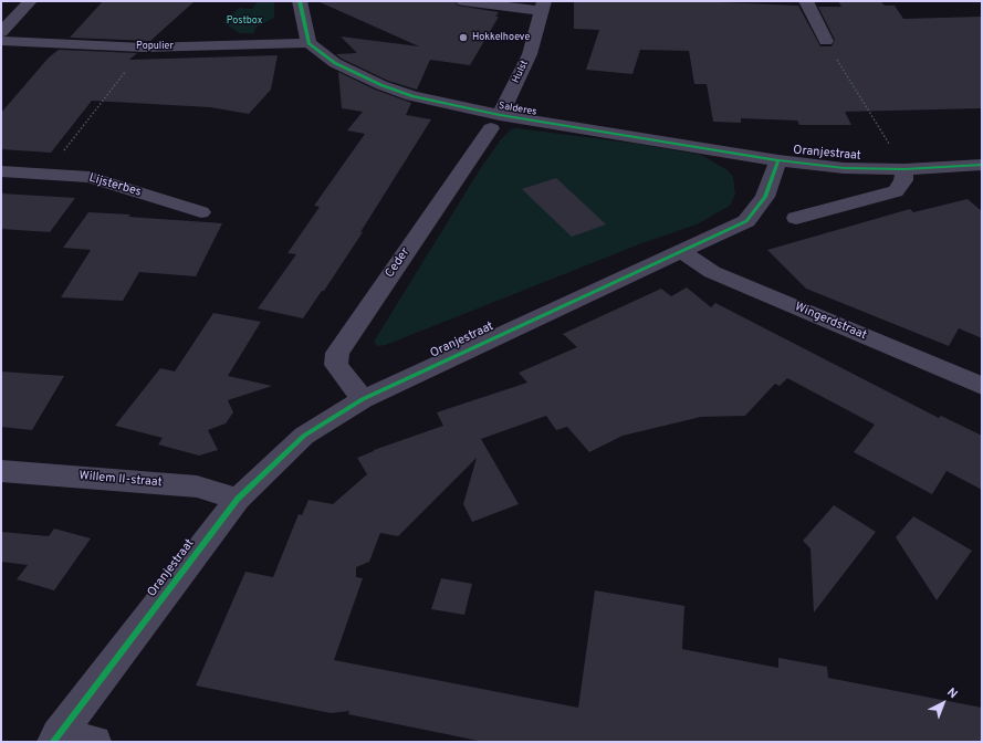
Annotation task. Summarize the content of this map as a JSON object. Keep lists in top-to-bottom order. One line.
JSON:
{"streets":{"street":["Populier","Hulst","Salderes","Oranjestraat","Lijsterbes","Ceder","Wingerdstraat","Willem II-straat"]},"crossings":[["Populier","Salderes"],["Hulst","Salderes"],["Hulst","Ceder"],["Salderes","Oranjestraat"],["Salderes","Ceder"],["Oranjestraat","Ceder"],["Oranjestraat","Wingerdstraat"],["Oranjestraat","Willem II-straat"]],"parks":["Postbox"],"places":["Hokkelhoeve"],"north":"top right"}
